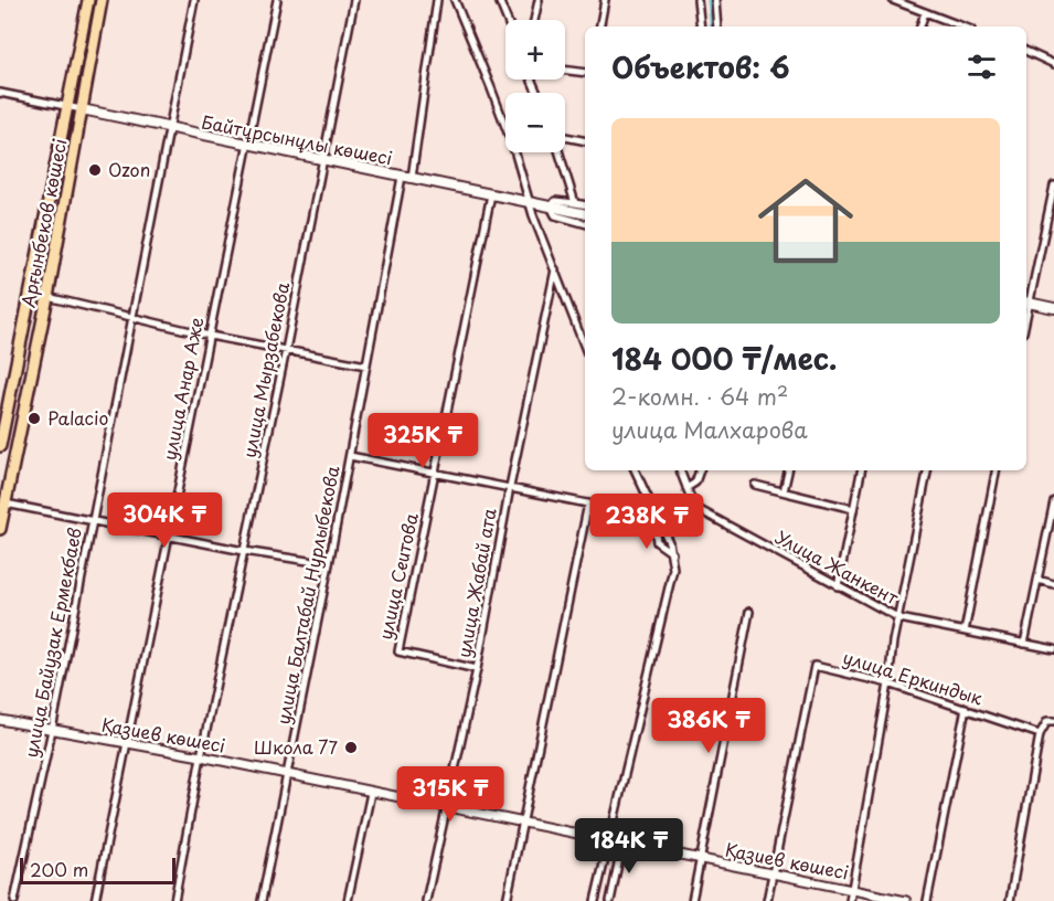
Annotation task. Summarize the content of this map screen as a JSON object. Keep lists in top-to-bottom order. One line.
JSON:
{"streets":{"main road":["Байтұрсынұлы көшесі","Арғынбеков көшесі"],"street":["улица Мырзабекова","улица Анар Аже","Улица Жанкент","улица Сеитова","улица Жабай ата","улица Балтабай Нурлыбекова","улица Байузак Ермекбаев","улица Еркиндык","Қазиев көшесі"]},"crossings":[["Байтұрсынұлы көшесі","Арғынбеков көшесі"],["Байтұрсынұлы көшесі","улица Мырзабекова"],["Байтұрсынұлы көшесі","улица Анар Аже"],["Байтұрсынұлы көшесі","улица Сеитова"],["Байтұрсынұлы көшесі","улица Балтабай Нурлыбекова"],["Байтұрсынұлы көшесі","улица Байузак Ермекбаев"],["улица Мырзабекова","Қазиев көшесі"],["улица Анар Аже","Қазиев көшесі"],["улица Сеитова","улица Жабай ата"],["улица Жабай ата","Қазиев көшесі"],["улица Балтабай Нурлыбекова","Қазиев көшесі"],["улица Байузак Ермекбаев","Қазиев көшесі"],["улица Еркиндык","Қазиев көшесі"]],"places":["Ozon","Palacio","Школа 77"],"scale_bar":"200 m","page":{"map_buttons":["+","−"],"heading":"Объектов: 6","list":[{"name":"184 000 ₸/мес.","note":"2-комн. · 64 m² · улица Малхарова"}],"price":["325K ₸","304K ₸","238K ₸","386K ₸","315K ₸","184K ₸"],"scale":"200 m"}}
